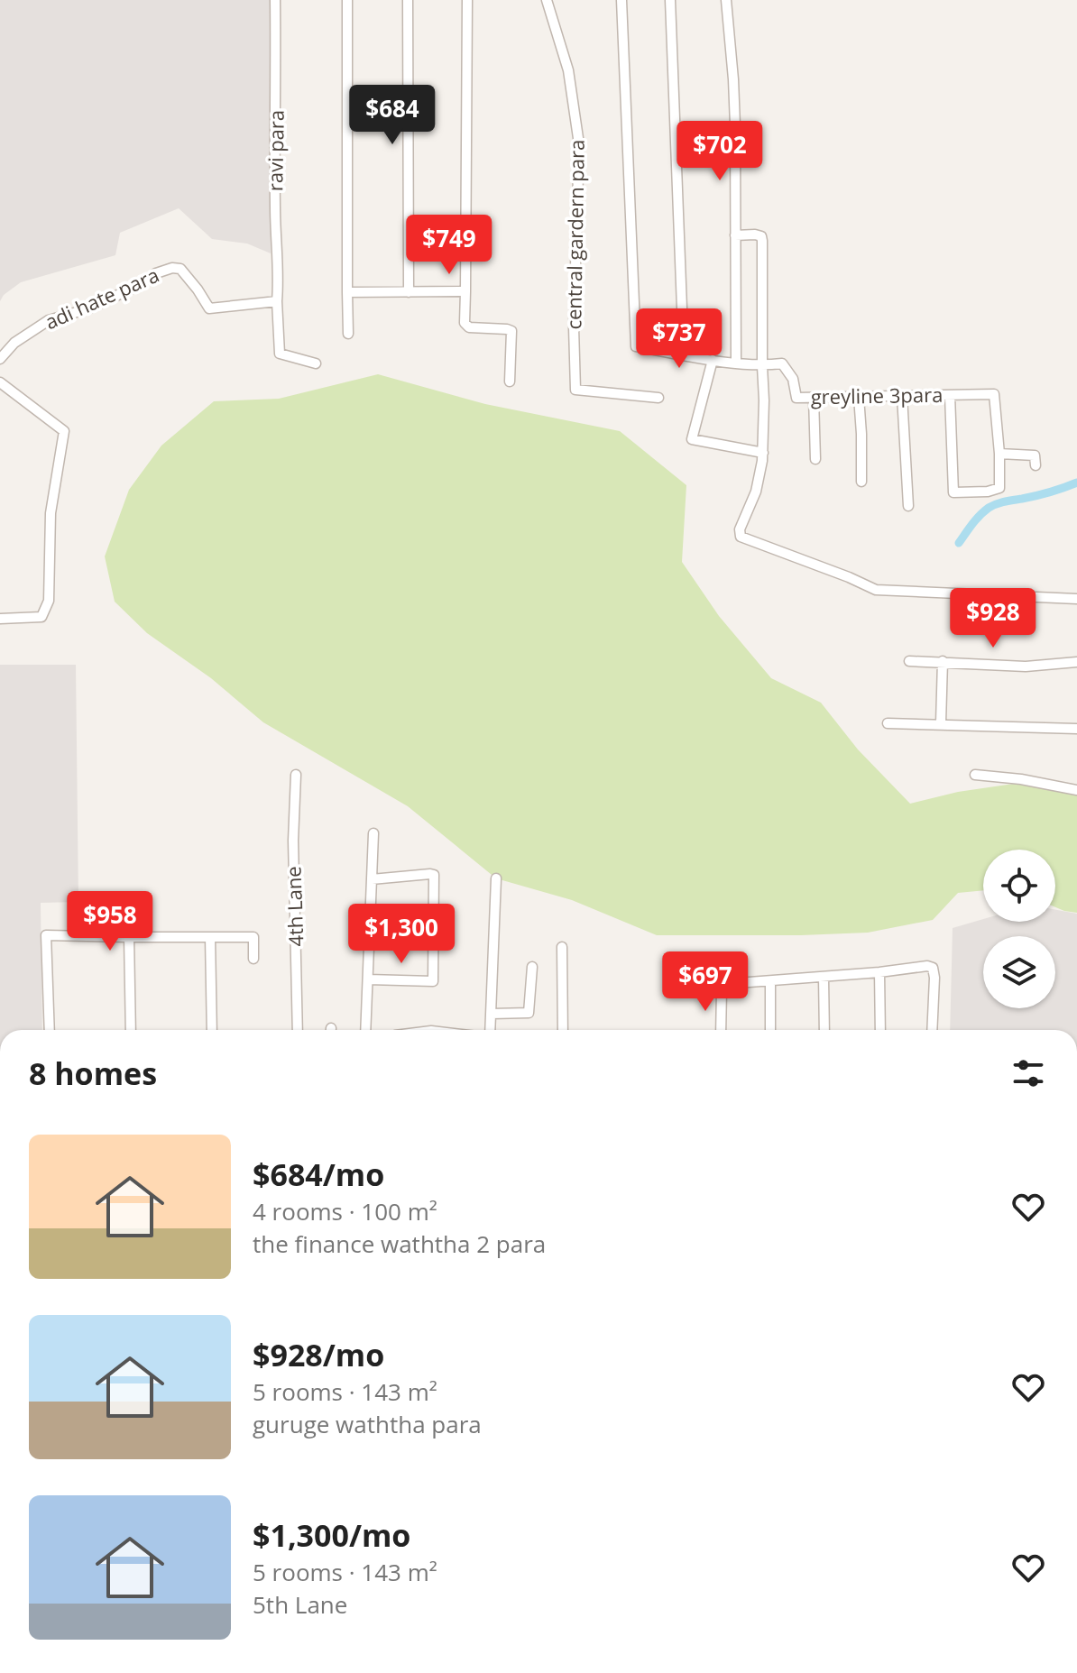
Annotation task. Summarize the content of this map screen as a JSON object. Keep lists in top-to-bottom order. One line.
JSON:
{"streets":{"street":["ravi para","central gardern para","adi hate para","greyline 3para","4th Lane"]},"crossings":[["ravi para","adi hate para"]],"page":{"price":["$684","$702","$749","$737","$928","$958","$1,300","$697"],"heading":"8 homes","list":[{"name":"$684/mo","note":"4 rooms · 100 m² · the finance waththa 2 para"},{"name":"$928/mo","note":"5 rooms · 143 m² · guruge waththa para"},{"name":"$1,300/mo","note":"5 rooms · 143 m² · 5th Lane"}]}}
